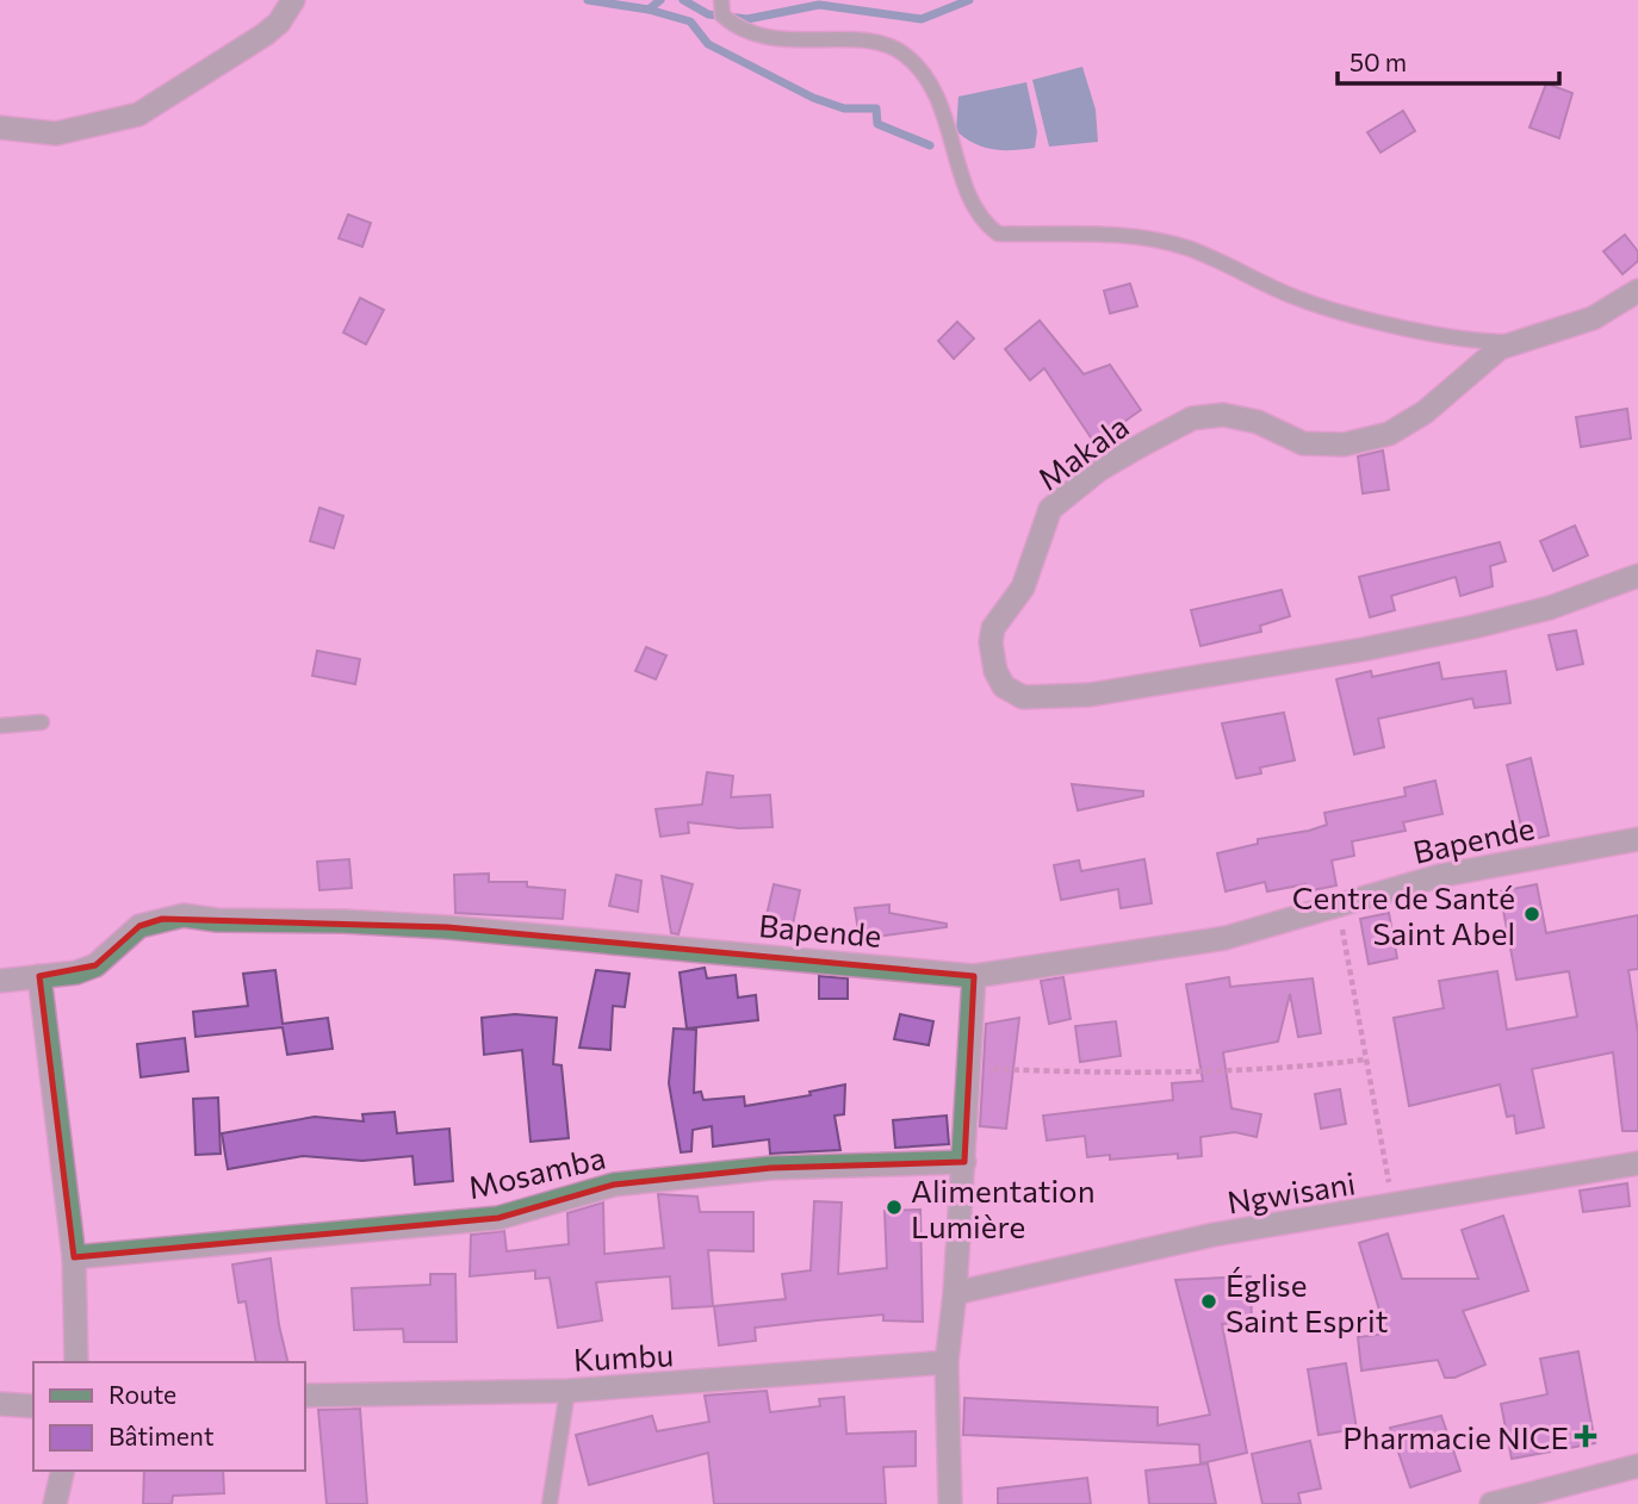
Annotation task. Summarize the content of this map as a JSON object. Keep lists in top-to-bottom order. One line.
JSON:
{"streets":{"street":["Makala","Bapende","Mosamba","Ngwisani","Kumbu"]},"places":{"other":["Centre de Santé Saint Abel","Alimentation Lumière","Église Saint Esprit"],"health":["Pharmacie NICE"]},"legend":["Route","Bâtiment"],"scale_bar":"50 m"}
